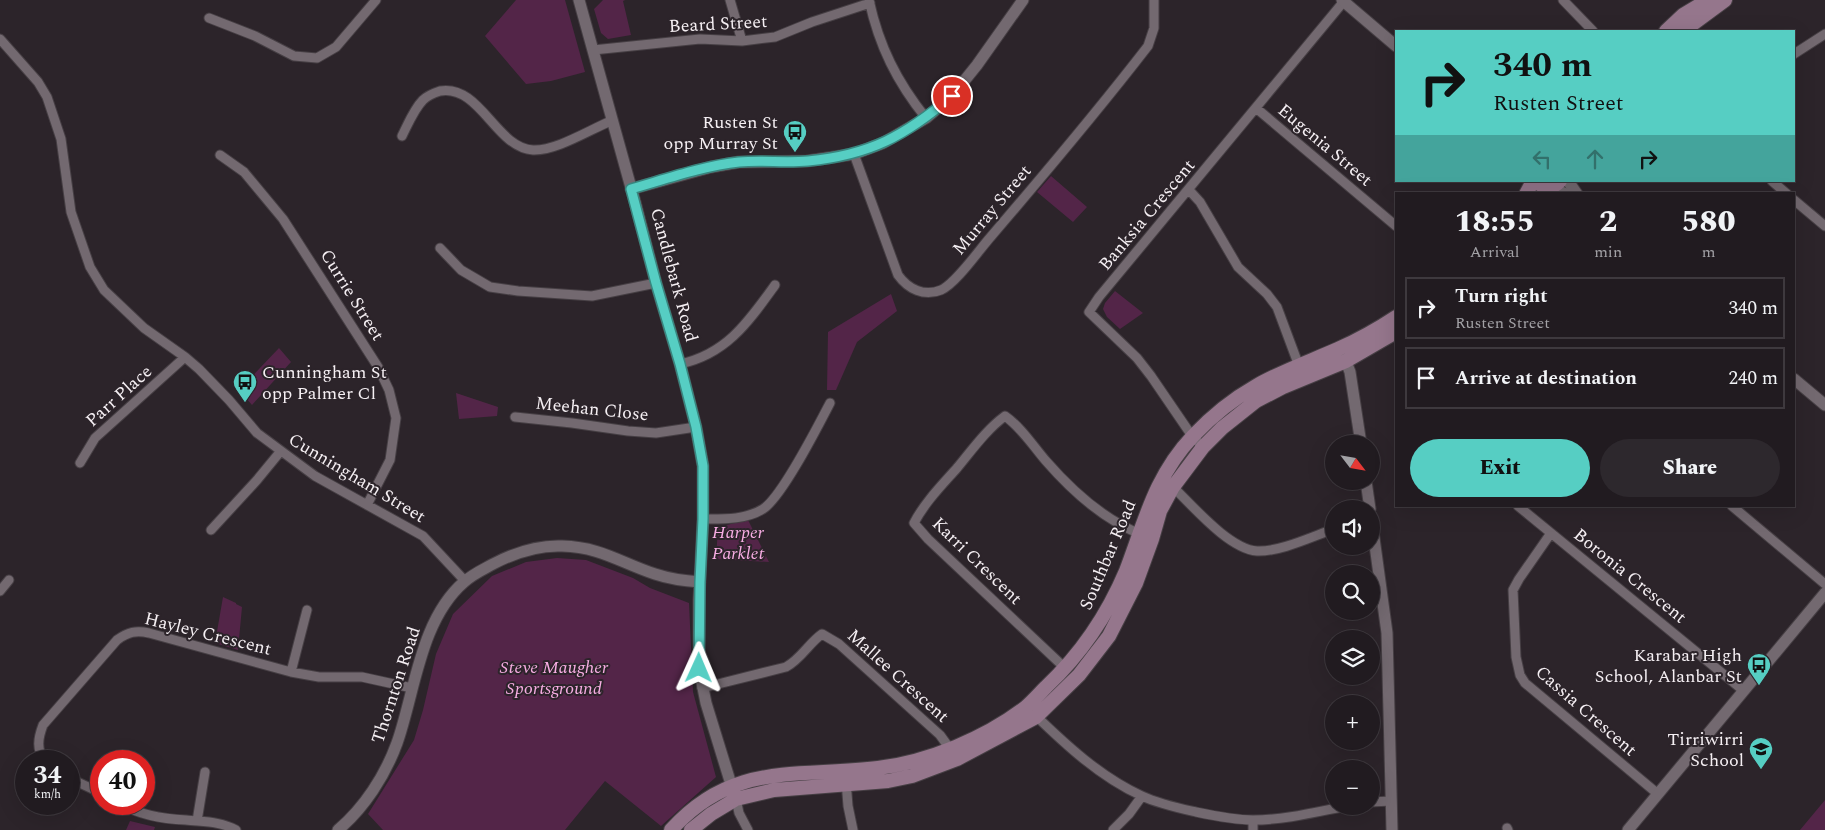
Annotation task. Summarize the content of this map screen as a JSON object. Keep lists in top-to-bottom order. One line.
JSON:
{"streets":{"main road":["Southbar Road"],"street":["Beard Street","Eugenia Street","Murray Street","Banksia Crescent","Candlebark Road","Currie Street","Parr Place","Meehan Close","Cunningham Street","Karri Crescent","Boronia Crescent","Hayley Crescent","Mallee Crescent","Thornton Road","Cassia Crescent"]},"crossings":[["Beard Street","Candlebark Road"],["Eugenia Street","Banksia Crescent"],["Banksia Crescent","Southbar Road"],["Candlebark Road","Meehan Close"],["Candlebark Road","Southbar Road"],["Candlebark Road","Mallee Crescent"],["Candlebark Road","Thornton Road"],["Currie Street","Cunningham Street"],["Parr Place","Cunningham Street"],["Cunningham Street","Thornton Road"],["Southbar Road","Karri Crescent"],["Southbar Road","Mallee Crescent"],["Boronia Crescent","Cassia Crescent"],["Hayley Crescent","Thornton Road"]],"parks":["Harper Parklet","Steve Maugher Sportsground"],"places":{"bus stop":["Rusten St opp Murray St","Cunningham St opp Palmer Cl","Karabar High School, Alanbar St"],"school or university":["Tirriwirri School"]},"north":"bottom right","page":{"turn":["340 m","Rusten Street"],"eta":["18:55","Arrival","2","min","580","m"],"list":[{"name":"Turn right","note":"Rusten Street","value":"340 m"},{"name":"Arrive at destination","value":"240 m"}],"buttons":["Exit","Share"],"map_buttons":["+","−"],"speed":"34 km/h","limit":"40"}}
